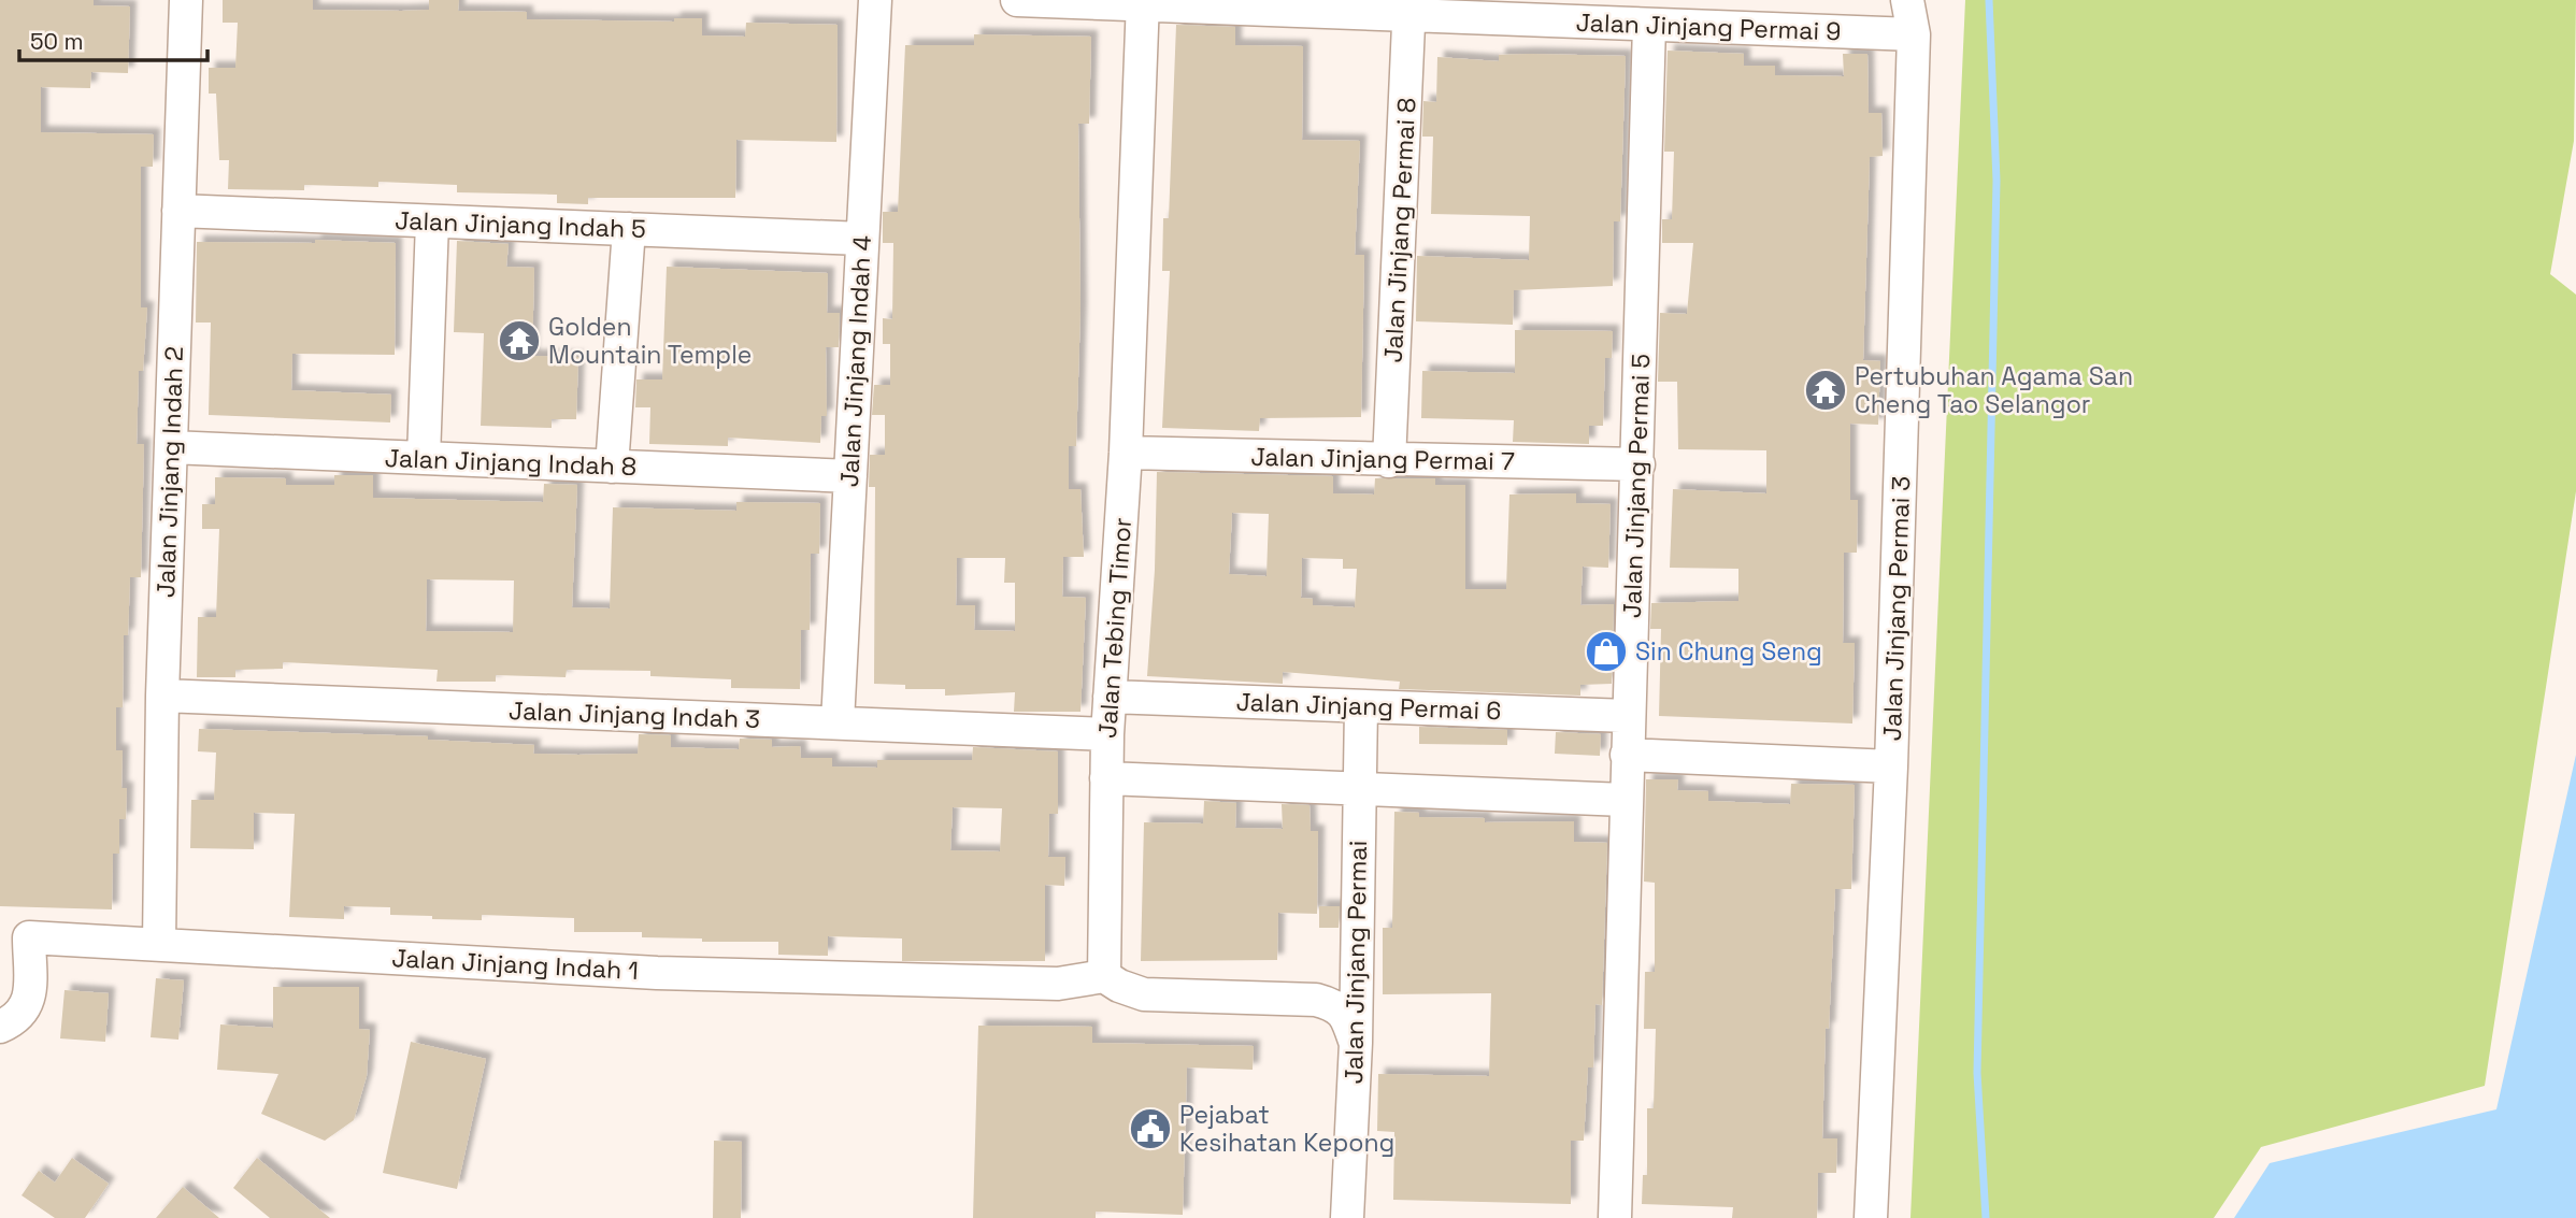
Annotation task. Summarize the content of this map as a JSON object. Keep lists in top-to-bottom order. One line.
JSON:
{"streets":{"street":["Jalan Jinjang Permai 9","Jalan Jinjang Indah 5","Jalan Jinjang Permai 8","Jalan Jinjang Indah 4","Jalan Jinjang Permai 7","Jalan Jinjang Indah 8","Jalan Jinjang Indah 2","Jalan Jinjang Permai 5","Jalan Jinjang Permai 3","Jalan Tebing Timor","Jalan Jinjang Permai 6","Jalan Jinjang Indah 3","Jalan Jinjang Permai","Jalan Jinjang Indah 1"]},"crossings":[["Jalan Jinjang Permai 9","Jalan Jinjang Permai 8"],["Jalan Jinjang Permai 9","Jalan Jinjang Permai 5"],["Jalan Jinjang Permai 9","Jalan Jinjang Permai 3"],["Jalan Jinjang Permai 9","Jalan Tebing Timor"],["Jalan Jinjang Indah 5","Jalan Jinjang Indah 4"],["Jalan Jinjang Indah 5","Jalan Jinjang Indah 2"],["Jalan Jinjang Permai 8","Jalan Jinjang Permai 7"],["Jalan Jinjang Indah 4","Jalan Jinjang Indah 8"],["Jalan Jinjang Indah 4","Jalan Jinjang Indah 3"],["Jalan Jinjang Permai 7","Jalan Jinjang Permai 5"],["Jalan Jinjang Permai 7","Jalan Tebing Timor"],["Jalan Jinjang Indah 8","Jalan Jinjang Indah 2"],["Jalan Jinjang Indah 2","Jalan Jinjang Indah 3"],["Jalan Jinjang Indah 2","Jalan Jinjang Indah 1"],["Jalan Jinjang Permai 5","Jalan Jinjang Permai 6"],["Jalan Tebing Timor","Jalan Jinjang Permai 6"],["Jalan Tebing Timor","Jalan Jinjang Indah 3"],["Jalan Tebing Timor","Jalan Jinjang Indah 1"],["Jalan Jinjang Permai 6","Jalan Jinjang Permai"]],"places":{"temple":["Golden Mountain Temple","Pertubuhan Agama San Cheng Tao Selangor"],"shop":["Sin Chung Seng"],"public building":["Pejabat Kesihatan Kepong"]},"scale_bar":"50 m"}
